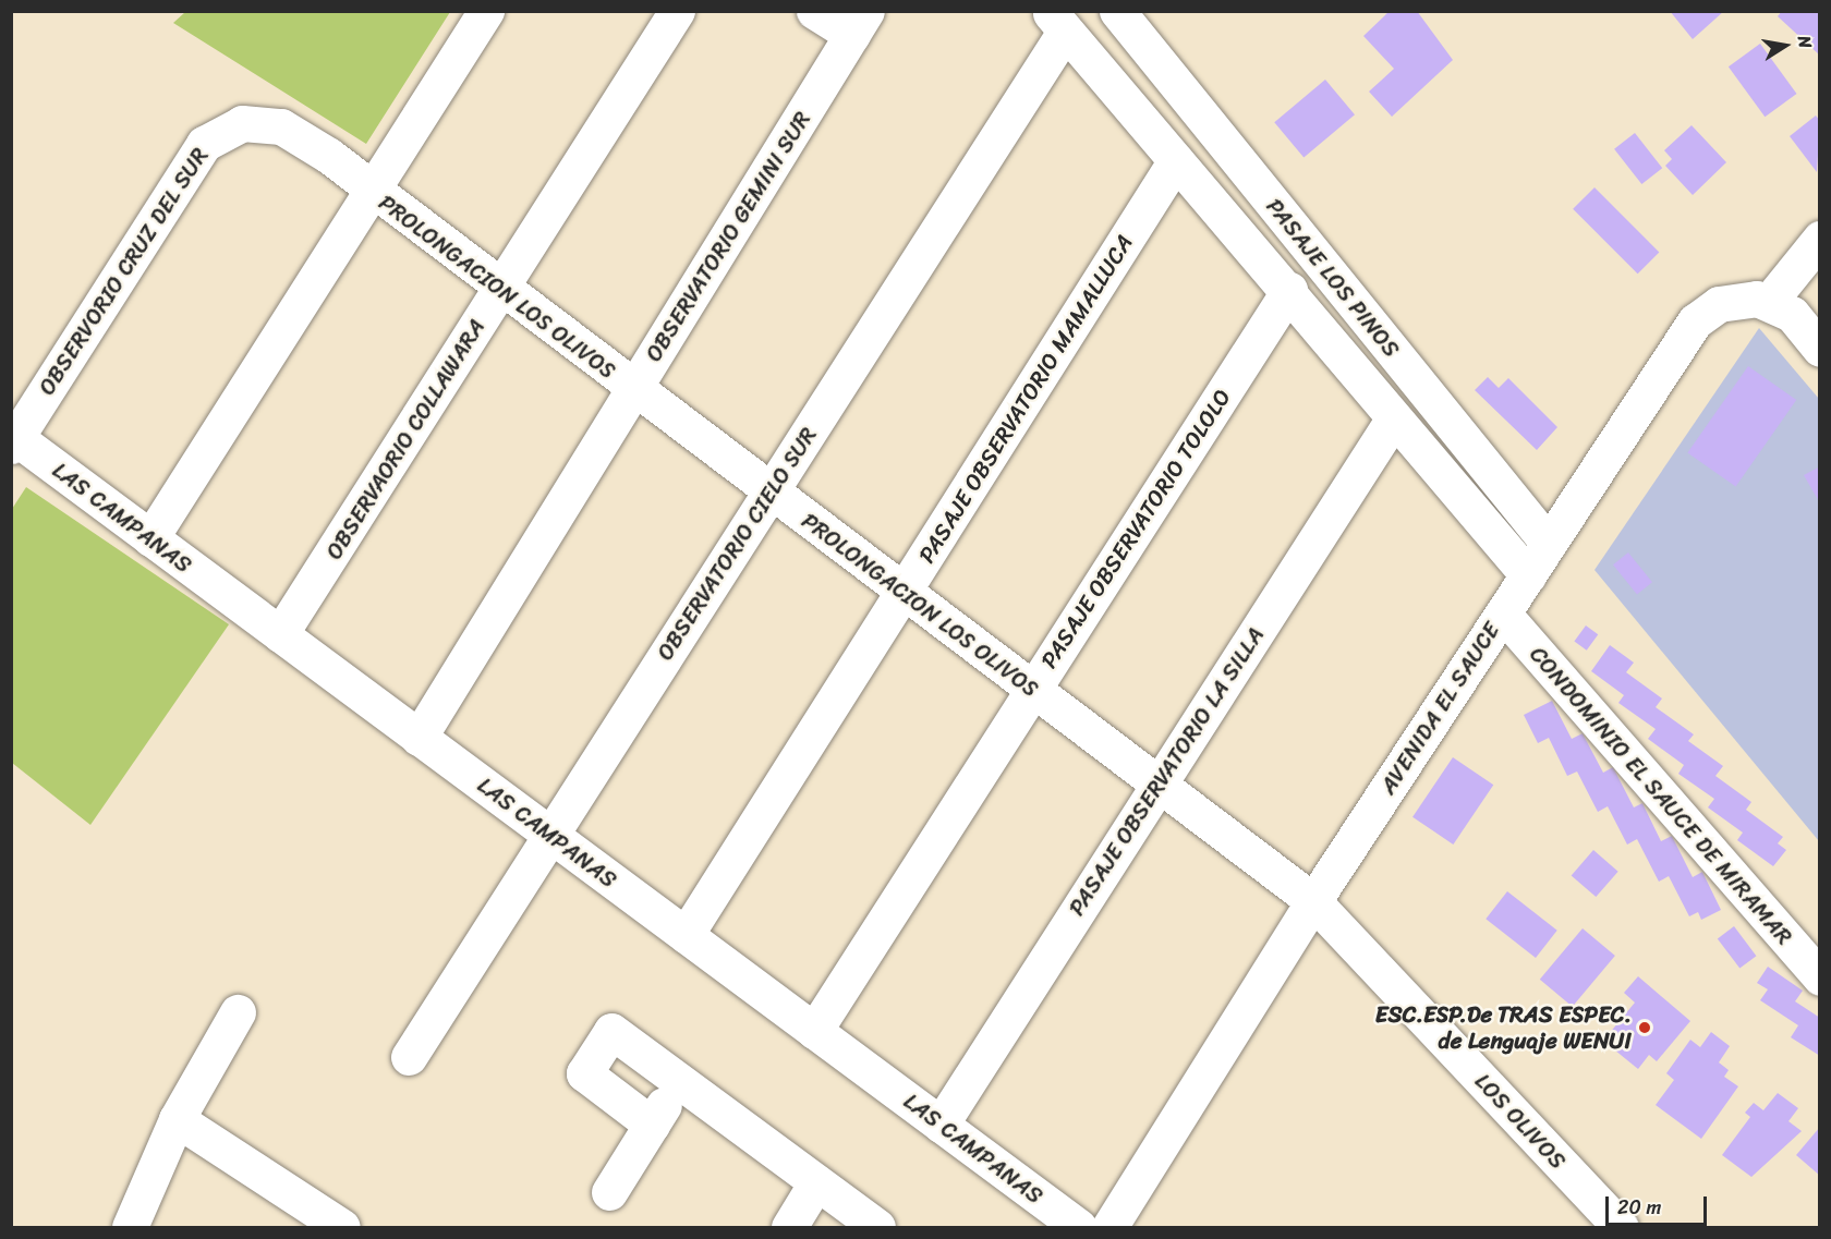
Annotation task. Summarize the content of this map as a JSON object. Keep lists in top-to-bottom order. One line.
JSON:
{"streets":{"street":["OBSERVATORIO GEMINI SUR","OBSERVORIO CRUZ DEL SUR","PASAJE LOS PINOS","PROLONGACION LOS OLIVOS","PASAJE OBSERVATORIO MAMALLUCA","OBSERVAORIO COLLAWARA","LAS CAMPANAS","PASAJE OBSERVATORIO TOLOLO","OBSERVATORIO CIELO SUR","AVENIDA EL SAUCE","PASAJE OBSERVATORIO LA SILLA","CONDOMINIO EL SAUCE DE MIRAMAR","LOS OLIVOS"]},"crossings":[["OBSERVATORIO GEMINI SUR","PROLONGACION LOS OLIVOS"],["OBSERVATORIO GEMINI SUR","LAS CAMPANAS"],["OBSERVORIO CRUZ DEL SUR","PROLONGACION LOS OLIVOS"],["OBSERVORIO CRUZ DEL SUR","LAS CAMPANAS"],["PASAJE LOS PINOS","AVENIDA EL SAUCE"],["PROLONGACION LOS OLIVOS","PASAJE OBSERVATORIO MAMALLUCA"],["PROLONGACION LOS OLIVOS","OBSERVAORIO COLLAWARA"],["PROLONGACION LOS OLIVOS","PASAJE OBSERVATORIO TOLOLO"],["PROLONGACION LOS OLIVOS","OBSERVATORIO CIELO SUR"],["PROLONGACION LOS OLIVOS","AVENIDA EL SAUCE"],["PROLONGACION LOS OLIVOS","PASAJE OBSERVATORIO LA SILLA"],["PROLONGACION LOS OLIVOS","LOS OLIVOS"],["PASAJE OBSERVATORIO MAMALLUCA","LAS CAMPANAS"],["OBSERVAORIO COLLAWARA","LAS CAMPANAS"],["LAS CAMPANAS","PASAJE OBSERVATORIO TOLOLO"],["LAS CAMPANAS","OBSERVATORIO CIELO SUR"],["LAS CAMPANAS","PASAJE OBSERVATORIO LA SILLA"],["AVENIDA EL SAUCE","CONDOMINIO EL SAUCE DE MIRAMAR"],["AVENIDA EL SAUCE","LOS OLIVOS"]],"places":["ESC.ESP.De TRAS ESPEC. de Lenguaje WENUI"],"scale_bar":"20 m","north":"right"}
